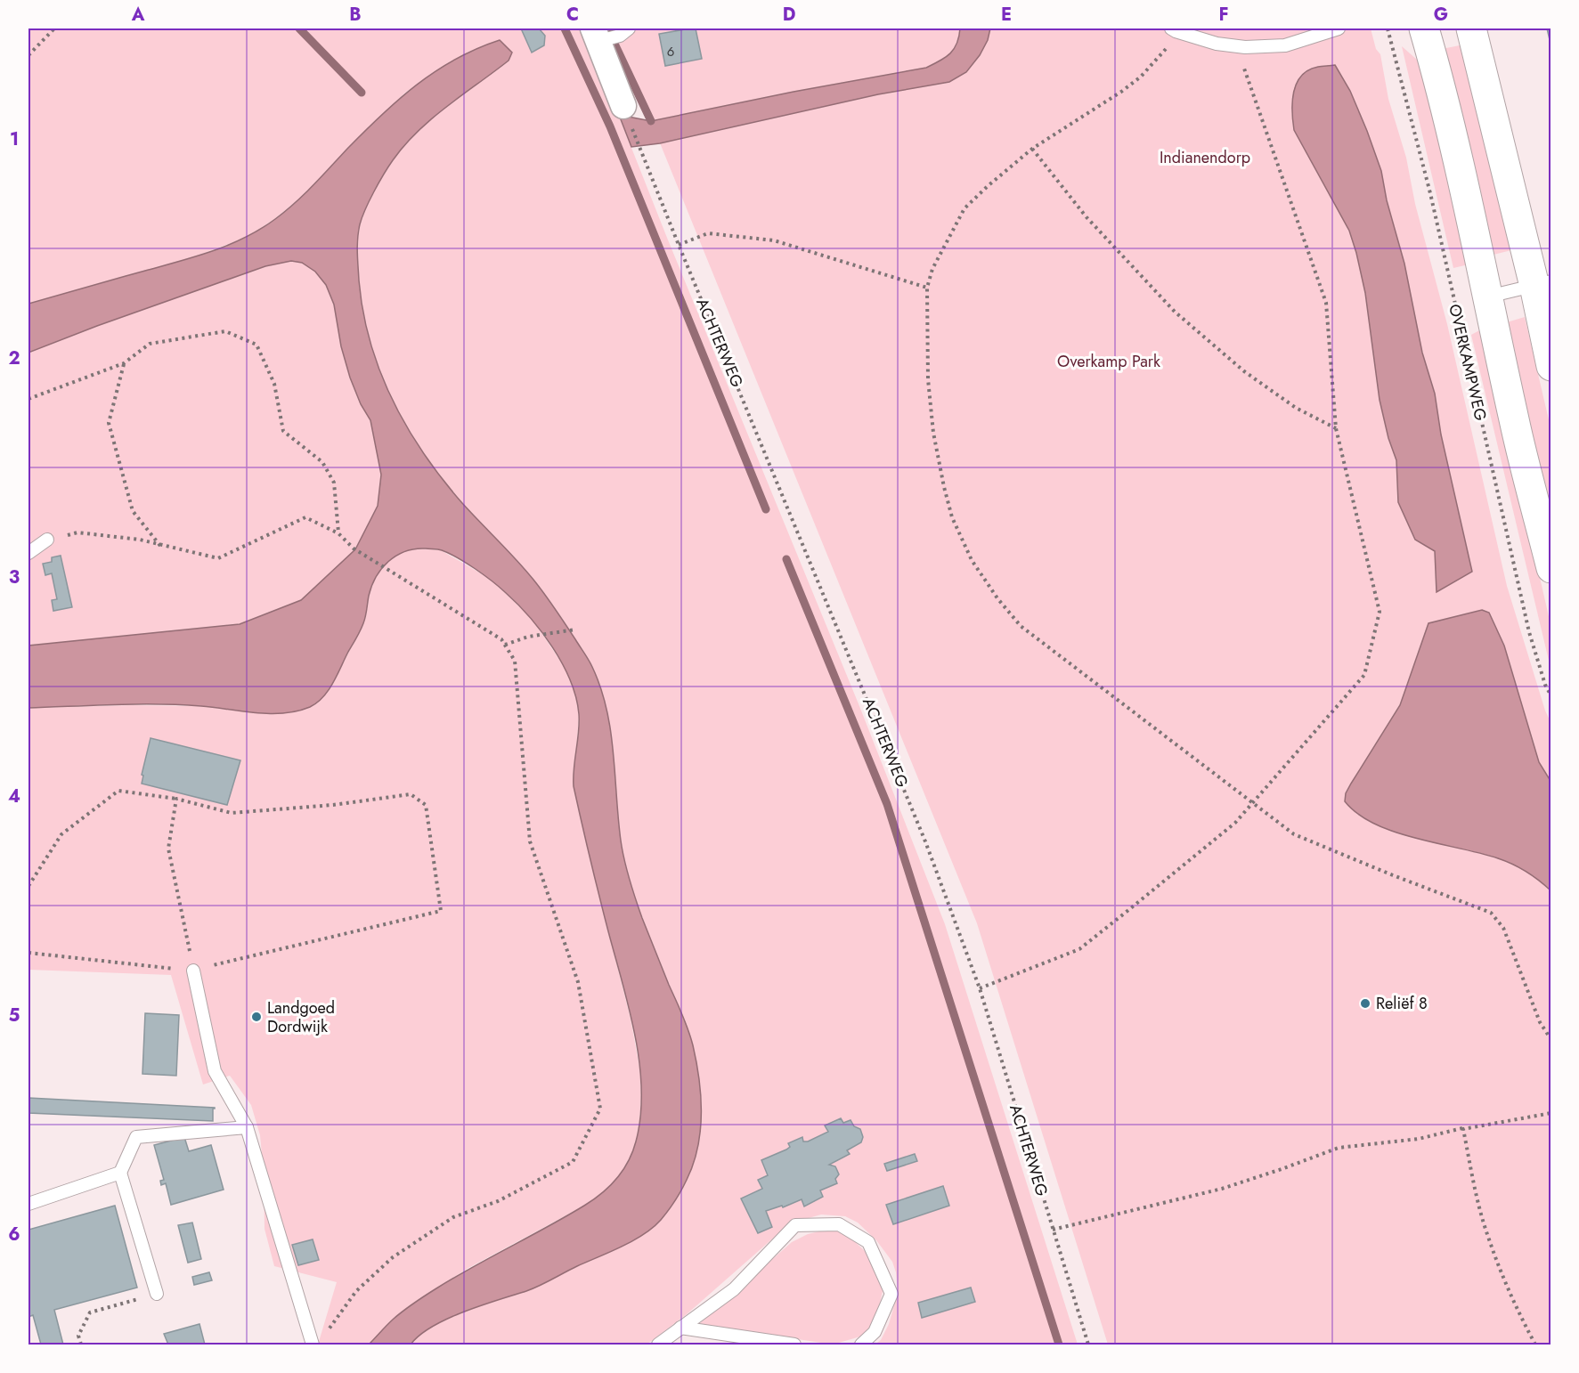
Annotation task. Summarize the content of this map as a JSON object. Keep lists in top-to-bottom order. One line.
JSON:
{"streets":{"street":["OVERKAMPWEG"],"path":["ACHTERWEG"]},"parks":["Indianendorp","Overkamp Park"],"places":["Reliëf 8","Landgoed Dordwijk"],"house_numbers":["6"],"grid":{"columns":["A","B","C","D","E","F","G"],"rows":["1","2","3","4","5","6"]}}
